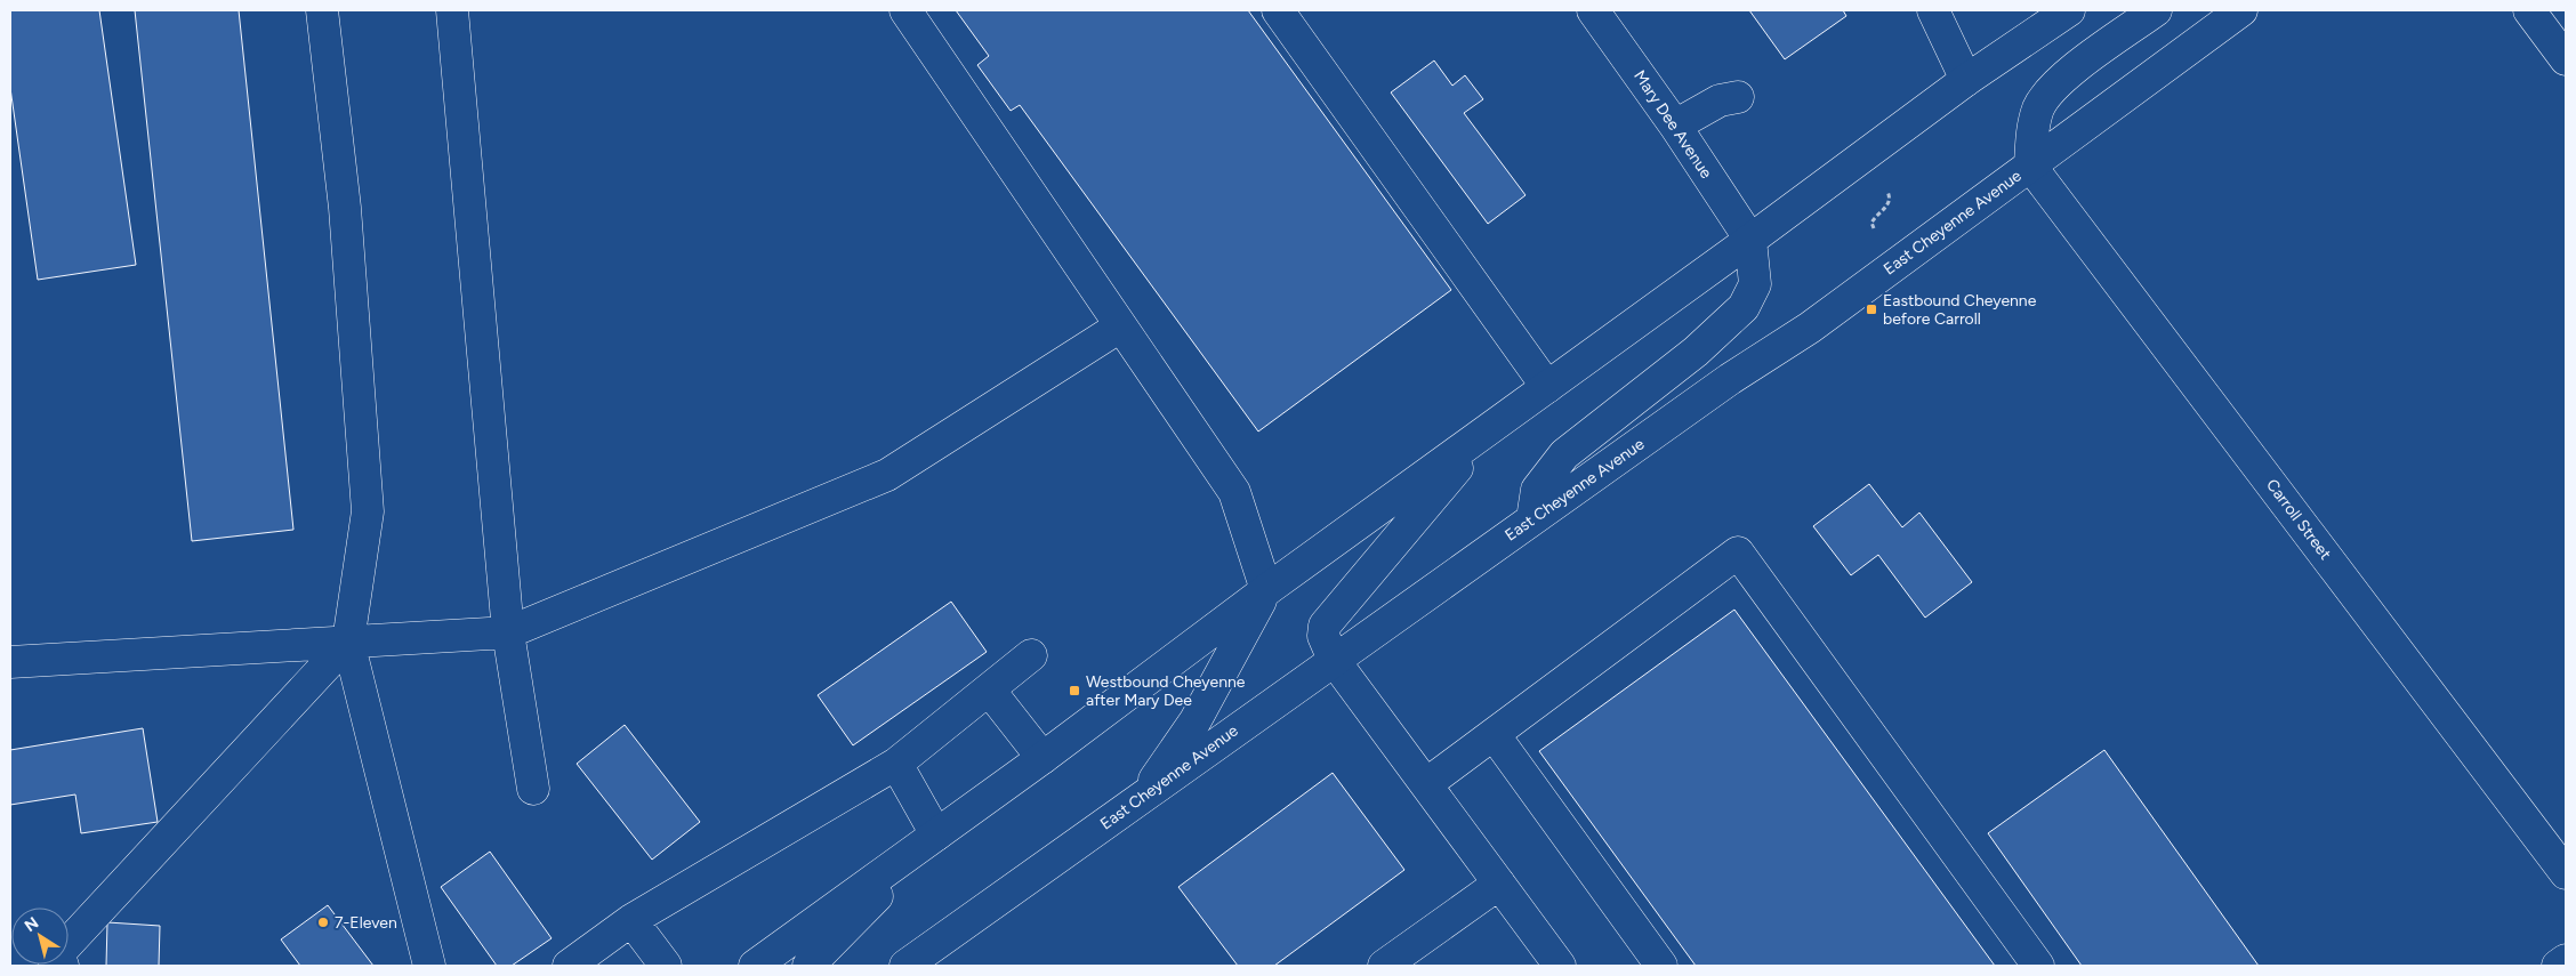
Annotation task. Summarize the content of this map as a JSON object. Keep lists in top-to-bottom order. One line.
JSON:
{"streets":{"main road":["Mary Dee Avenue","East Cheyenne Avenue","Carroll Street"]},"crossings":[["East Cheyenne Avenue","Carroll Street"]],"places":{"transit":["Eastbound Cheyenne before Carroll","Westbound Cheyenne after Mary Dee"],"other":["7-Eleven"]},"north":"top left"}
